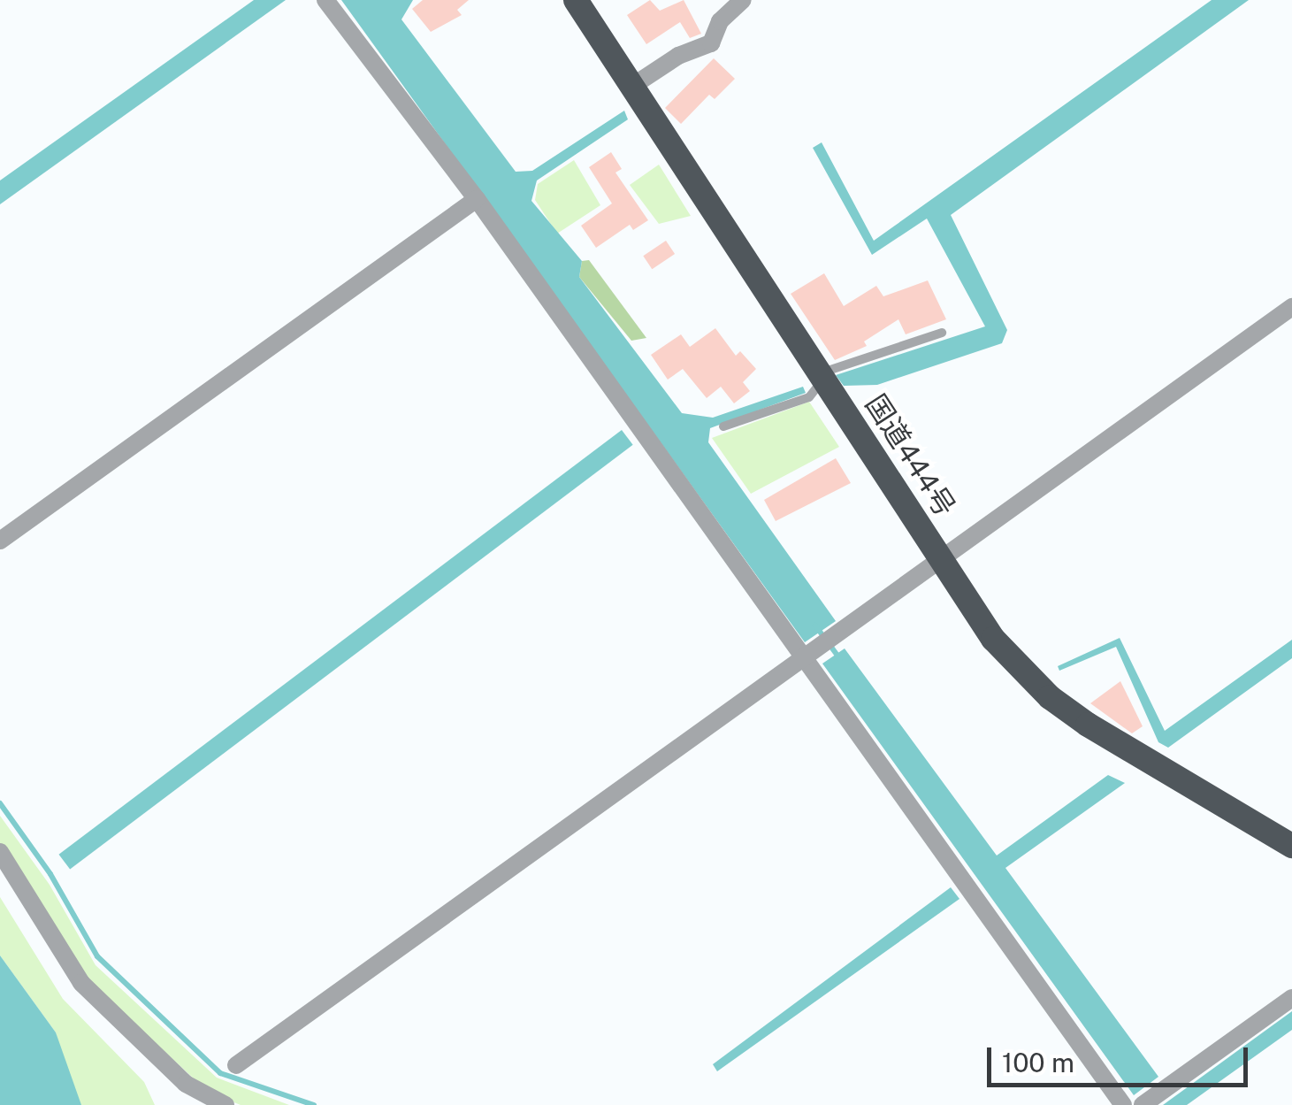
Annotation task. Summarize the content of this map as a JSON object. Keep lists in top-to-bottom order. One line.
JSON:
{"streets":{"highway":["国道444号"]},"scale_bar":"100 m"}
